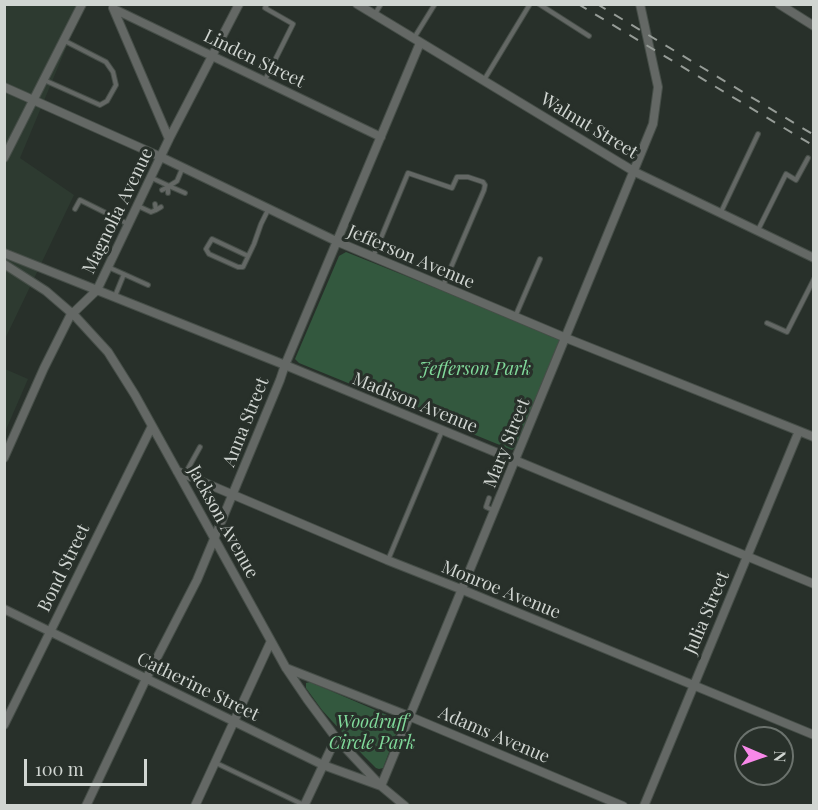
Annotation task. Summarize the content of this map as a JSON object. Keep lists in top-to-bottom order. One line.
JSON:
{"streets":{"street":["Linden Street","Walnut Street","Magnolia Avenue","Jefferson Avenue","Madison Avenue","Anna Street","Mary Street","Jackson Avenue","Bond Street","Monroe Avenue","Julia Street","Catherine Street","Adams Avenue"]},"crossings":[["Linden Street","Magnolia Avenue"],["Linden Street","Anna Street"],["Walnut Street","Anna Street"],["Walnut Street","Mary Street"],["Magnolia Avenue","Jefferson Avenue"],["Magnolia Avenue","Madison Avenue"],["Magnolia Avenue","Jackson Avenue"],["Jefferson Avenue","Anna Street"],["Jefferson Avenue","Mary Street"],["Jefferson Avenue","Julia Street"],["Madison Avenue","Anna Street"],["Madison Avenue","Mary Street"],["Madison Avenue","Julia Street"],["Anna Street","Jackson Avenue"],["Anna Street","Monroe Avenue"],["Anna Street","Catherine Street"],["Mary Street","Jackson Avenue"],["Mary Street","Monroe Avenue"],["Mary Street","Catherine Street"],["Mary Street","Adams Avenue"],["Jackson Avenue","Bond Street"],["Jackson Avenue","Monroe Avenue"],["Jackson Avenue","Catherine Street"],["Jackson Avenue","Adams Avenue"],["Bond Street","Catherine Street"],["Monroe Avenue","Julia Street"]],"parks":["Jefferson Park","Woodruff Circle Park"],"scale_bar":"100 m","north":"right"}
